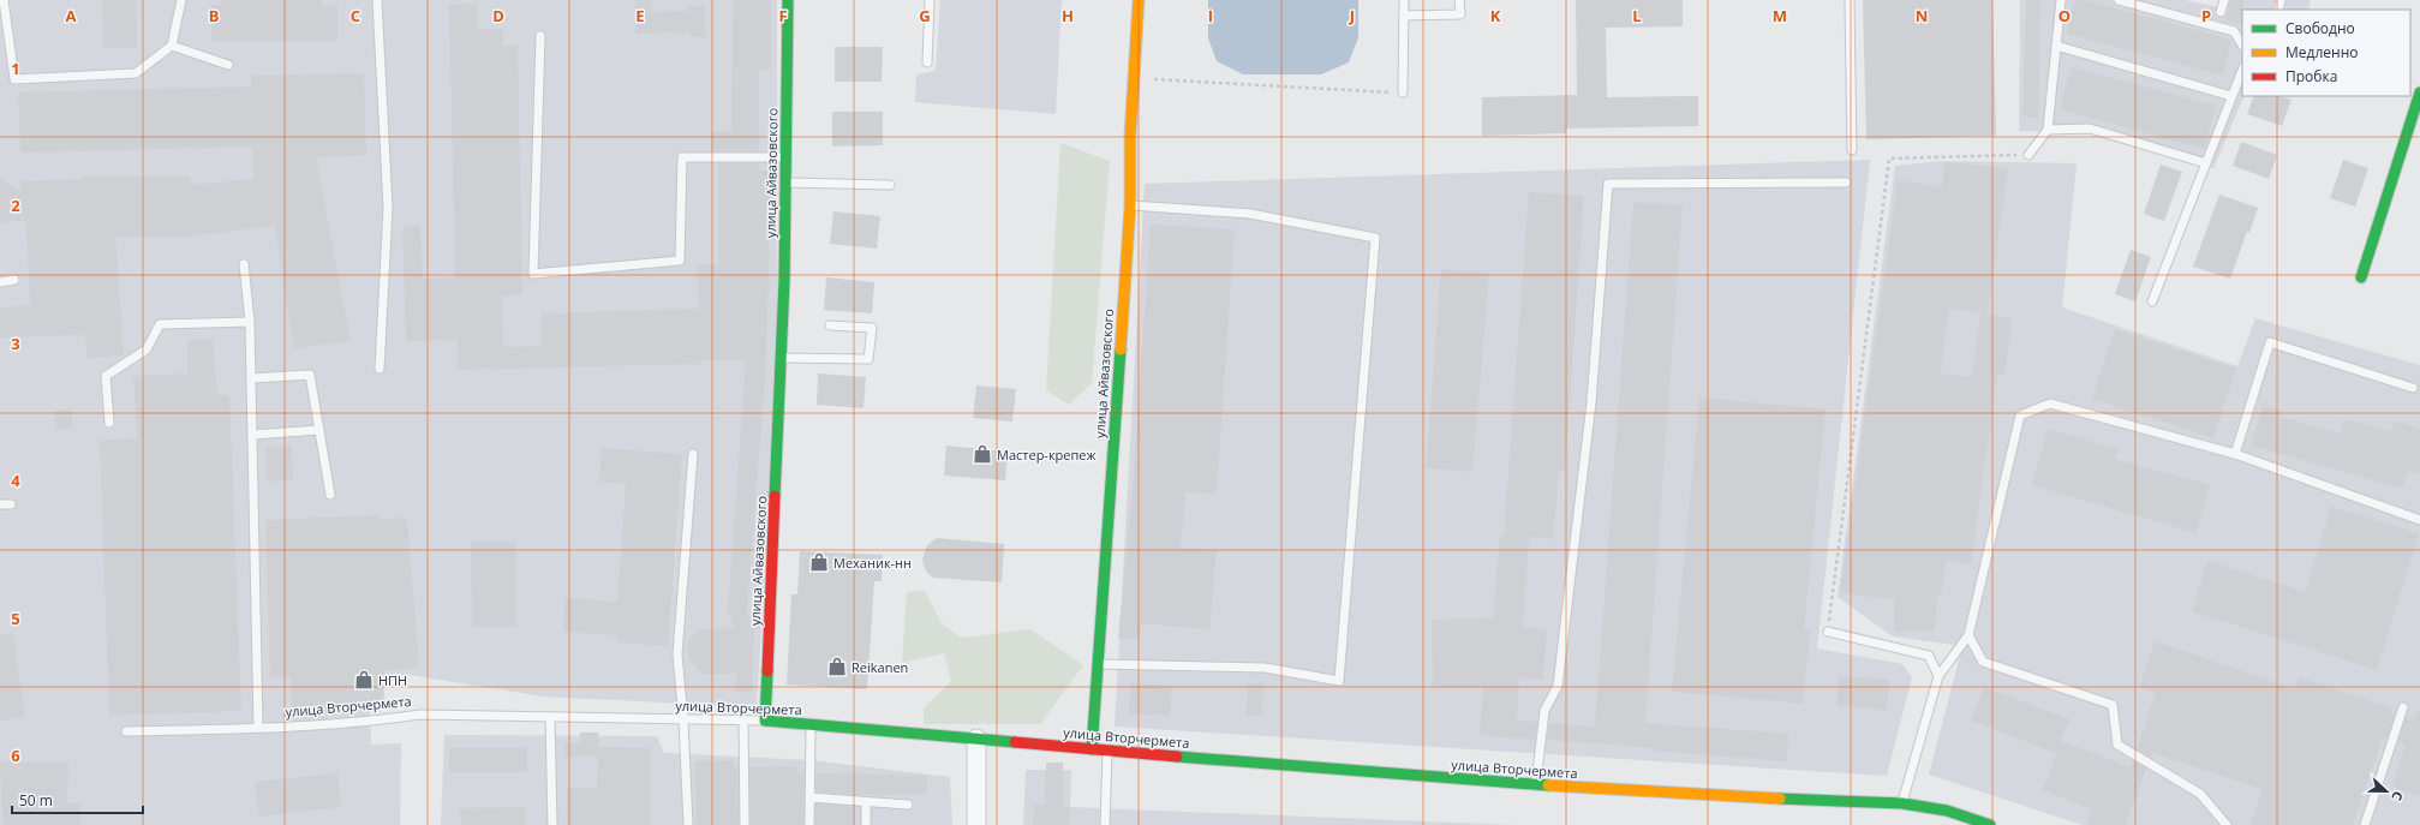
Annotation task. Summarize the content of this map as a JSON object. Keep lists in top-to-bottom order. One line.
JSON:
{"streets":{"street":["улица Айвазовского","улица Вторчермета"]},"crossings":[["улица Айвазовского","улица Вторчермета"]],"places":{"shop":["Мастер-крепеж","Механик-нн","Reikanen","НПН"]},"legend":["Свободно","Медленно","Пробка"],"scale_bar":"50 m","north":"right","grid":{"columns":["A","B","C","D","E","F","G","H","I","J","K","L","M","N","O","P"],"rows":["1","2","3","4","5","6"]}}
